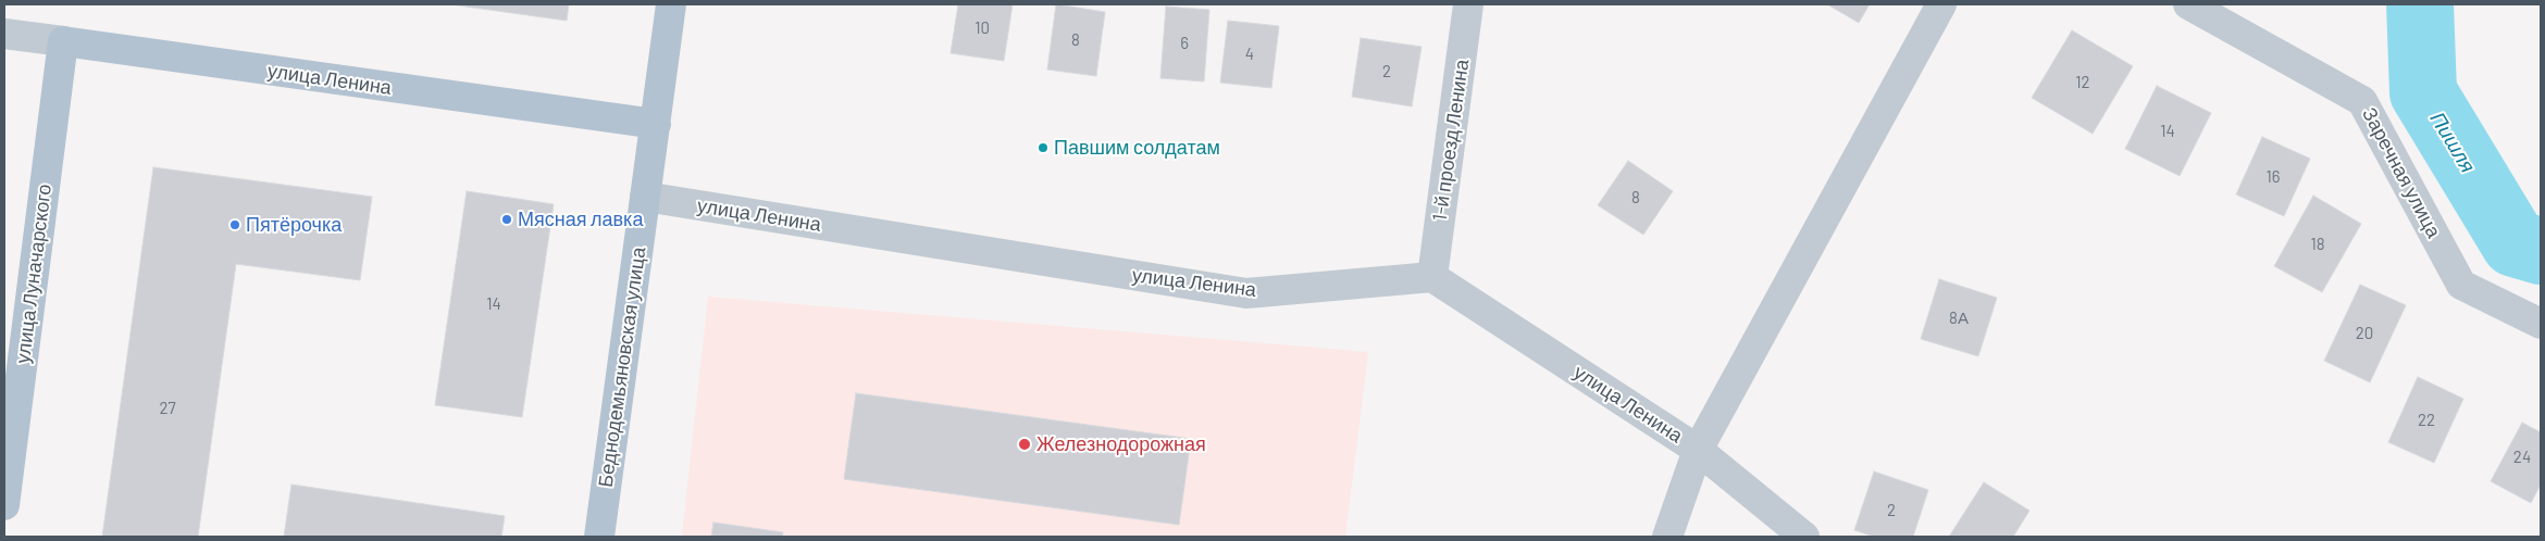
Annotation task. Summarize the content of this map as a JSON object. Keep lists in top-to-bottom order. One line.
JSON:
{"streets":{"main road":["улица Ленина","улица Луначарского","Беднодемьяновская улица"],"street":["1-й проезд Ленина","Заречная улица"]},"crossings":[["улица Ленина","1-й проезд Ленина"],["улица Ленина","улица Луначарского"],["улица Ленина","Беднодемьяновская улица"]],"water":["Пишля"],"places":["Павшим солдатам","Мясная лавка","Пятёрочка","Железнодорожная"],"house_numbers":["10","8","6","4","2","12","14","16","8","18","14","8А","20","27","22","24","2"]}
